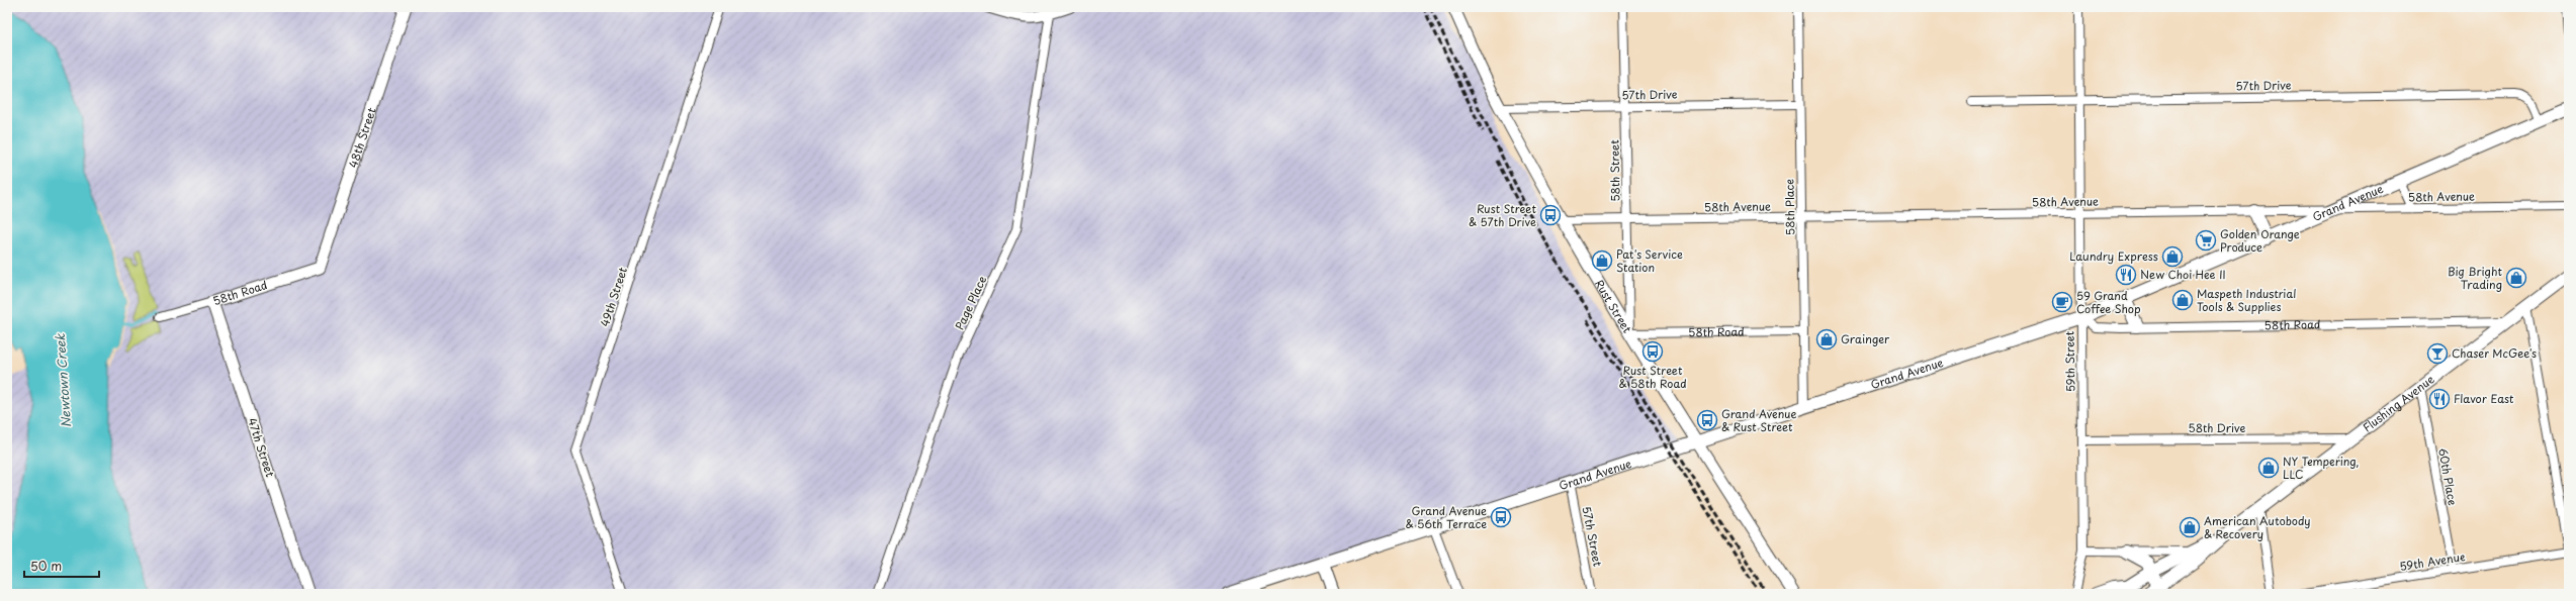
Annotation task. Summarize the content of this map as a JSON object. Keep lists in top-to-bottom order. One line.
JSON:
{"streets":{"main road":["48th Street","Grand Avenue","58th Road","Rust Street","Flushing Avenue","47th Street"],"street":["57th Drive","58th Street","58th Avenue","58th Place","49th Street","Page Place","59th Street","58th Drive","60th Place","57th Street","59th Avenue"]},"crossings":[["57th Drive","58th Street"],["57th Drive","Grand Avenue"],["57th Drive","58th Place"],["57th Drive","Rust Street"],["57th Drive","59th Street"],["48th Street","58th Road"],["58th Street","58th Avenue"],["58th Street","58th Road"],["58th Street","Rust Street"],["58th Avenue","Grand Avenue"],["58th Avenue","58th Place"],["58th Avenue","Rust Street"],["58th Avenue","59th Street"],["Grand Avenue","58th Place"],["Grand Avenue","58th Road"],["Grand Avenue","Rust Street"],["Grand Avenue","59th Street"],["Grand Avenue","57th Street"],["58th Place","58th Road"],["58th Road","Rust Street"],["58th Road","59th Street"],["58th Road","Flushing Avenue"],["58th Road","47th Street"],["59th Street","58th Drive"],["Flushing Avenue","58th Drive"],["Flushing Avenue","60th Place"],["60th Place","59th Avenue"]],"water":["Newtown Creek"],"places":{"bus stop":["Rust Street & 57th Drive","Rust Street & 58th Road","Grand Avenue & Rust Street","Grand Avenue & 56th Terrace"],"supermarket":["Golden Orange Produce"],"shop":["Laundry Express","Pat's Service Station","Big Bright Trading","Maspeth Industrial Tools & Supplies","Grainger","NY Tempering, LLC","American Autobody & Recovery"],"restaurant":["New Choi Hee II","Flavor East"],"cafe":["59 Grand Coffee Shop"],"bar":["Chaser McGee's"]},"scale_bar":"50 m"}
